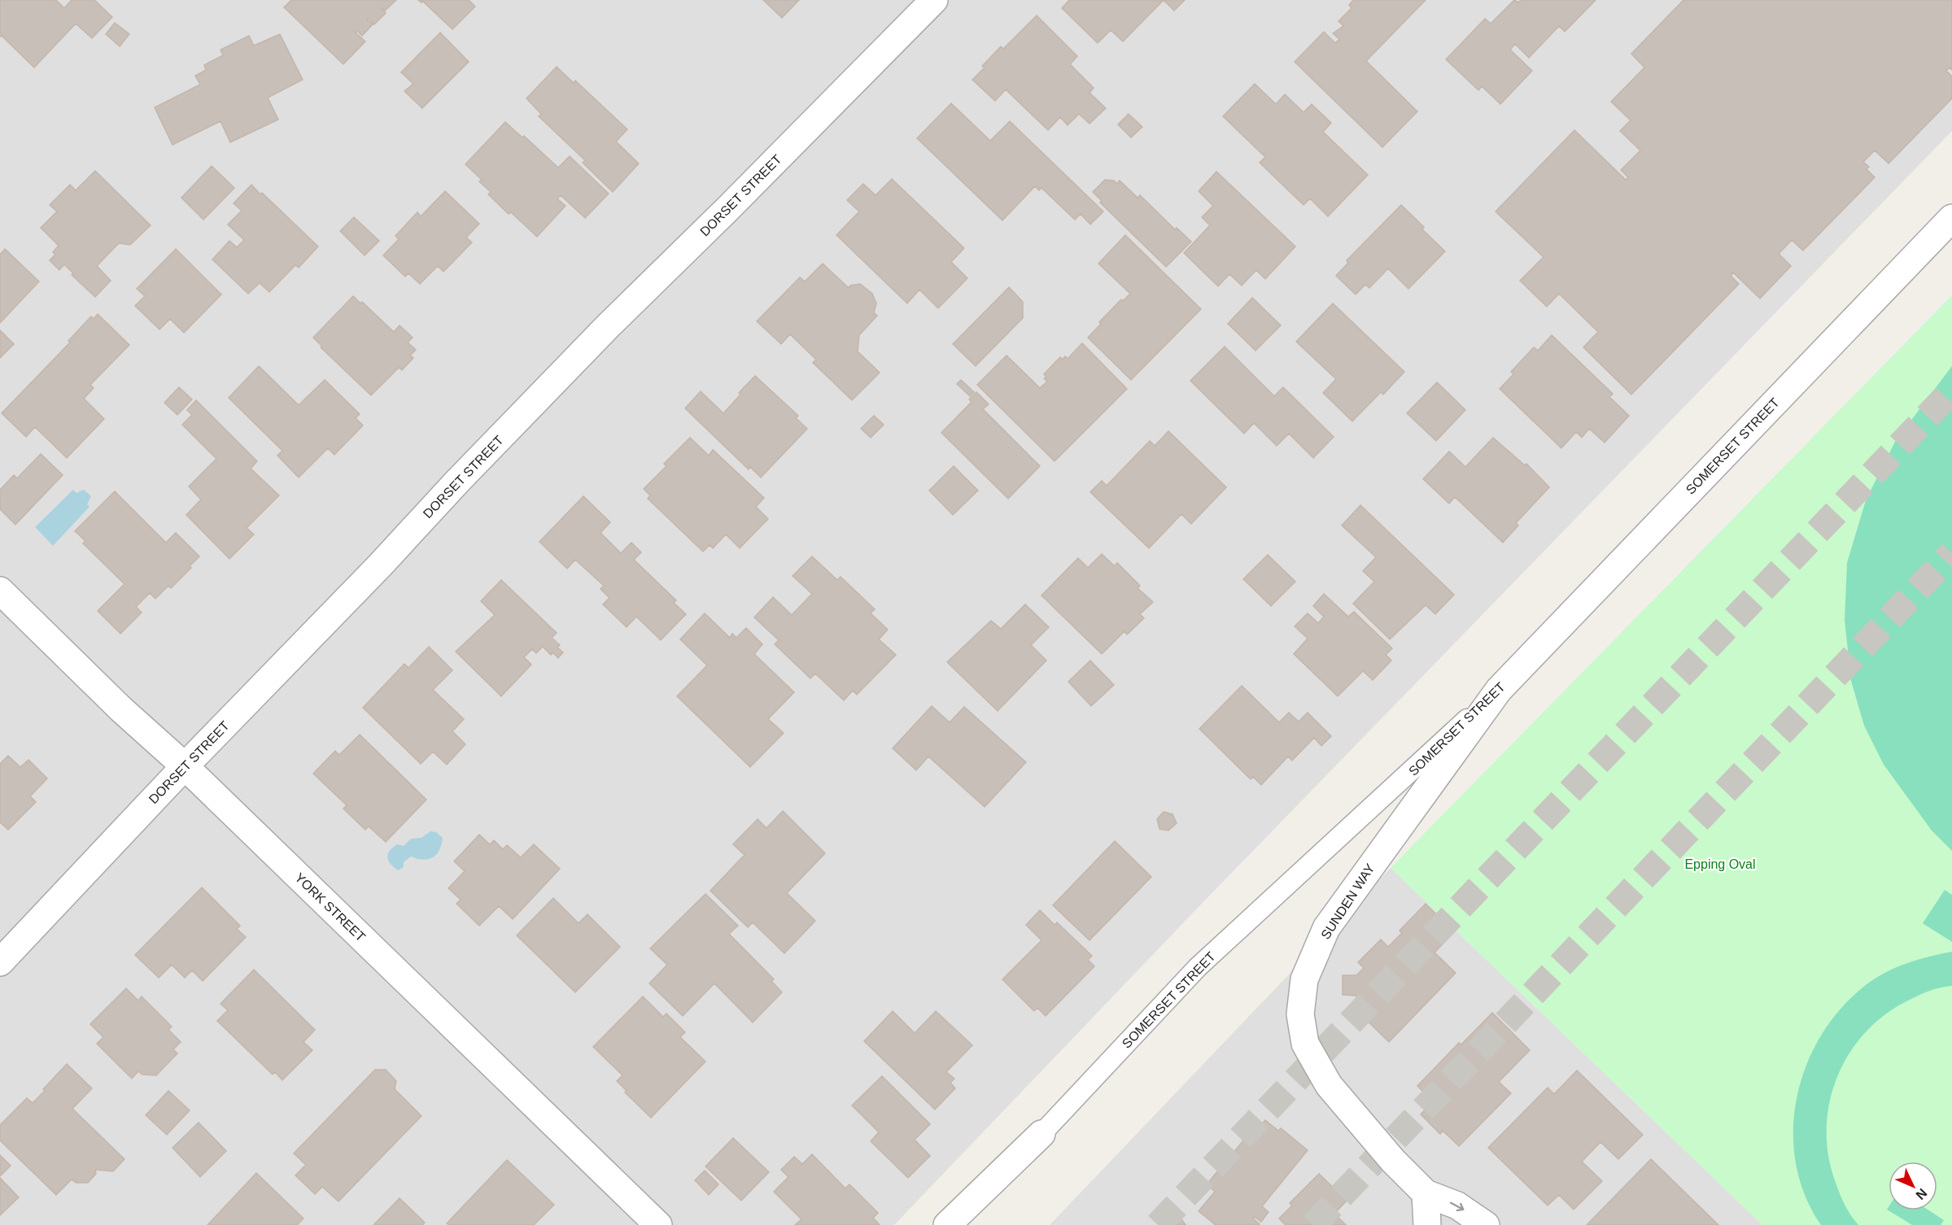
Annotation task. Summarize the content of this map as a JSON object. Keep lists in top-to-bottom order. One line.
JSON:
{"streets":{"street":["DORSET STREET","SOMERSET STREET","SUNDEN WAY","YORK STREET"]},"crossings":[["DORSET STREET","YORK STREET"],["SOMERSET STREET","SUNDEN WAY"]],"parks":["Epping Oval"],"north":"bottom right"}
